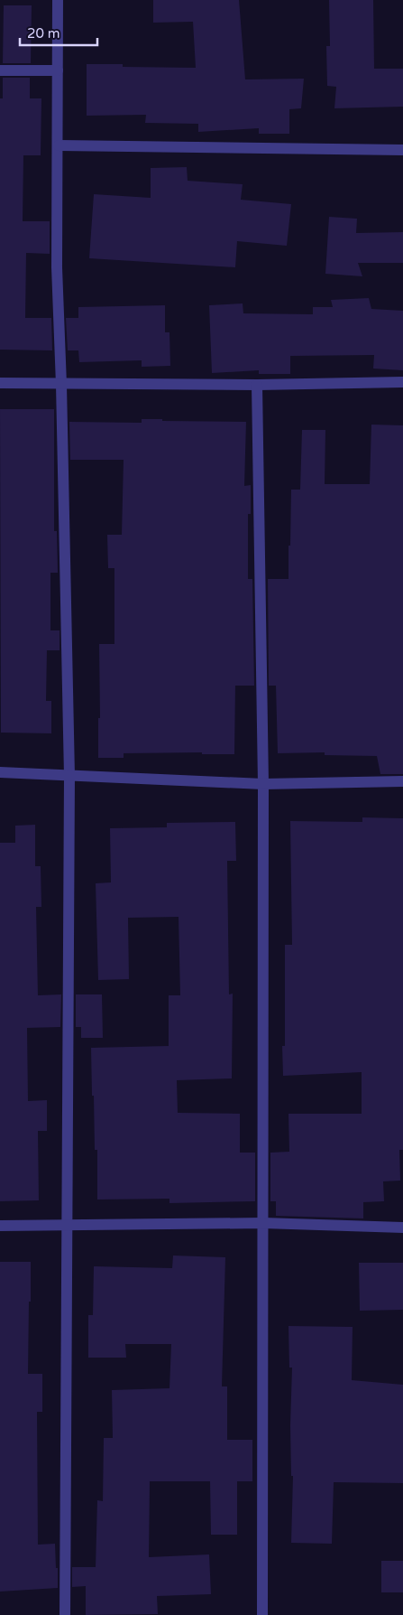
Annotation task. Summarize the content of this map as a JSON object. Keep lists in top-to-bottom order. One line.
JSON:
{"scale_bar":"20 m"}
